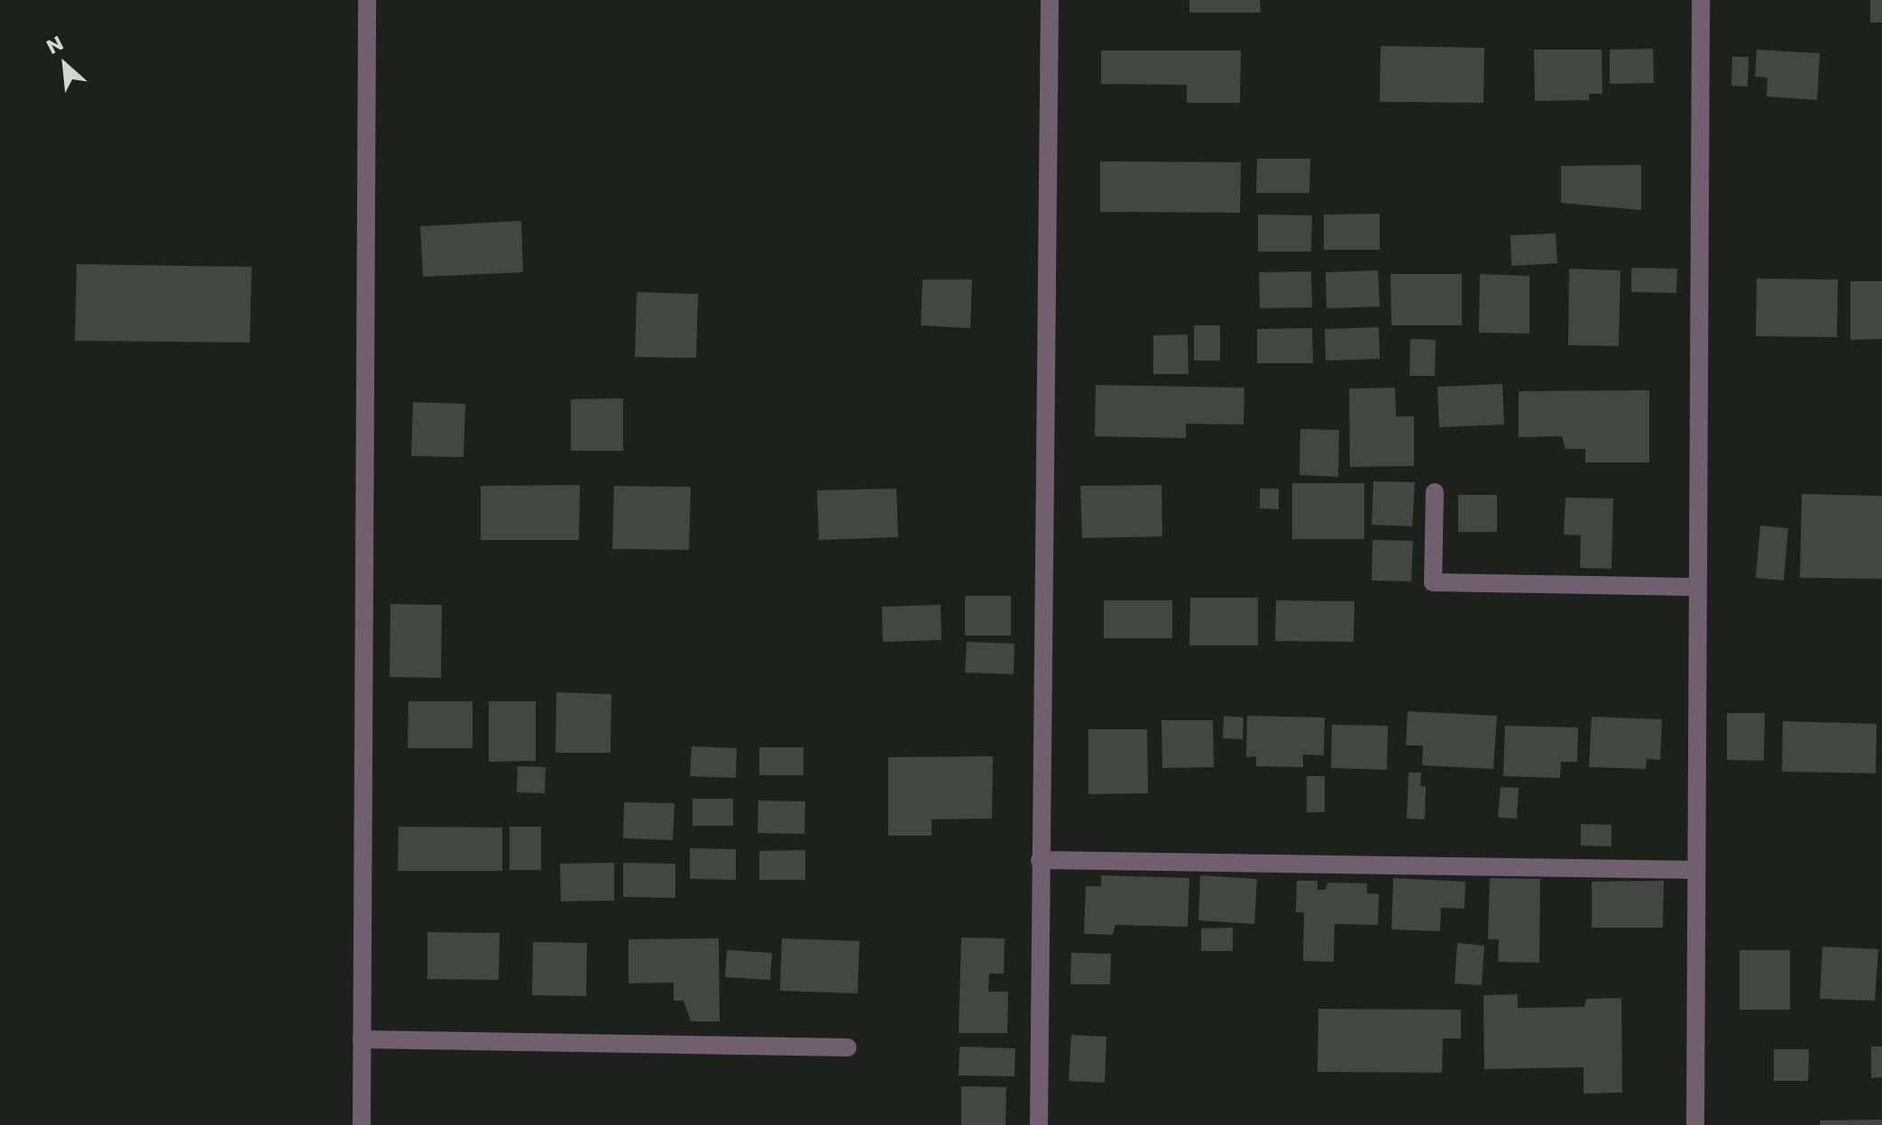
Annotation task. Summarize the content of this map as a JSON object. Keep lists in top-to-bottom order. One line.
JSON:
{"north":"top left"}
